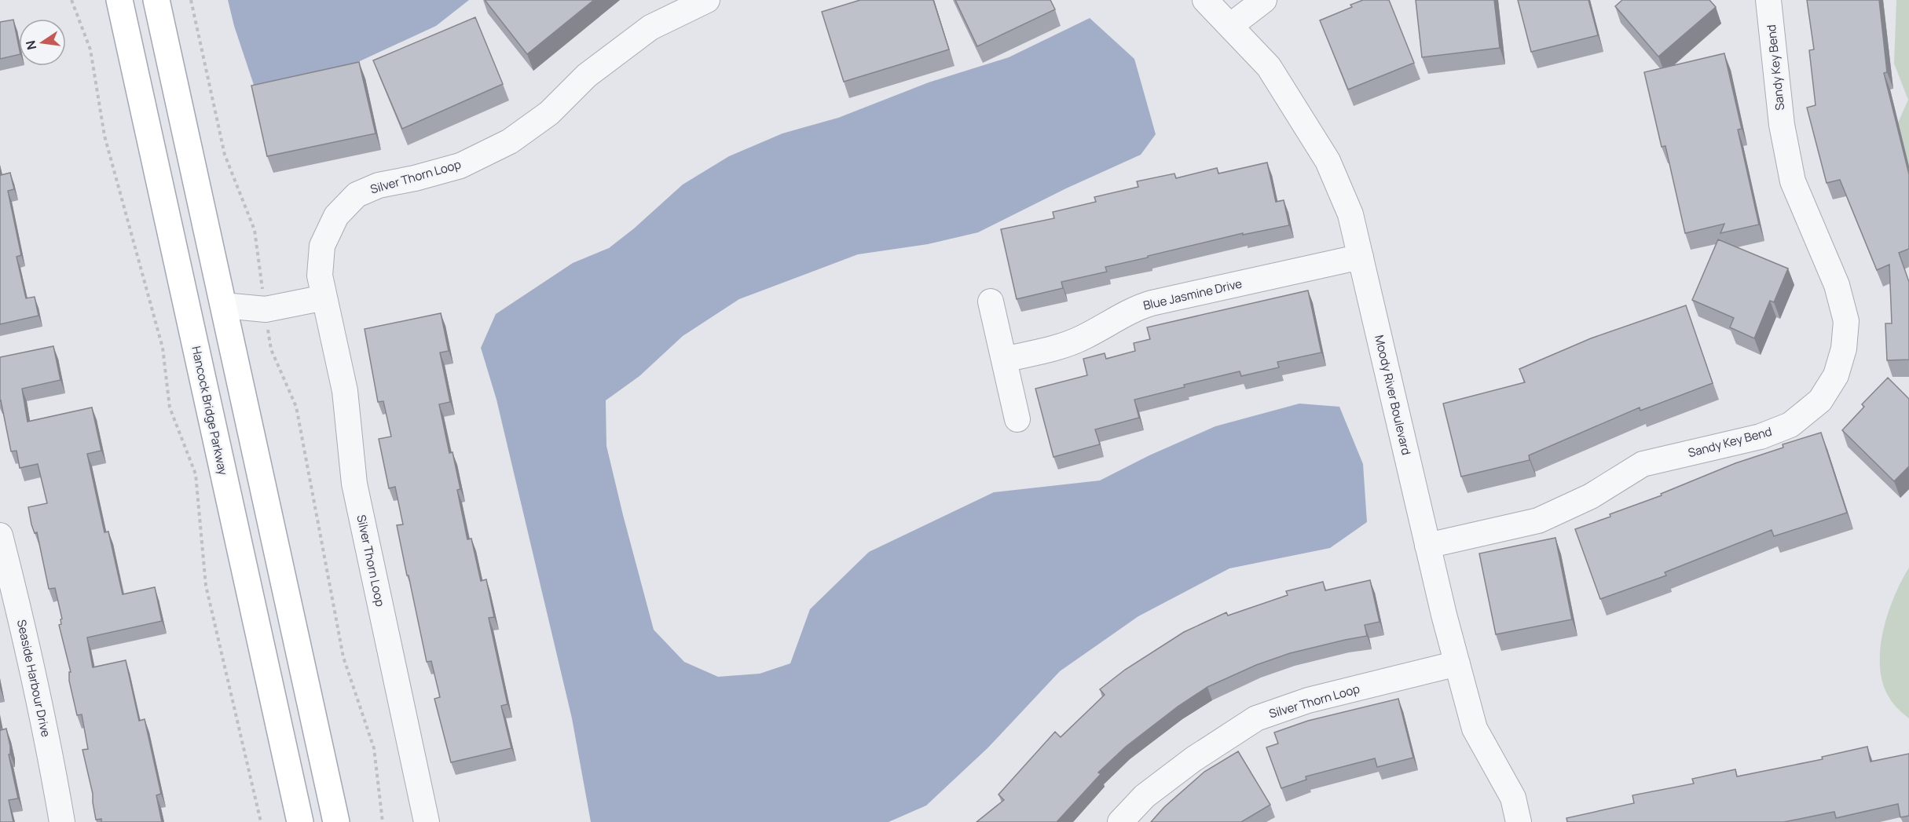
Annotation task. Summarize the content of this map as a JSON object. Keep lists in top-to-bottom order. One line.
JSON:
{"streets":{"main road":["Hancock Bridge Parkway"],"street":["Sandy Key Bend","Silver Thorn Loop","Blue Jasmine Drive","Moody River Boulevard","Seaside Harbour Drive"]},"crossings":[["Sandy Key Bend","Moody River Boulevard"],["Silver Thorn Loop","Moody River Boulevard"],["Blue Jasmine Drive","Moody River Boulevard"]],"north":"left"}
